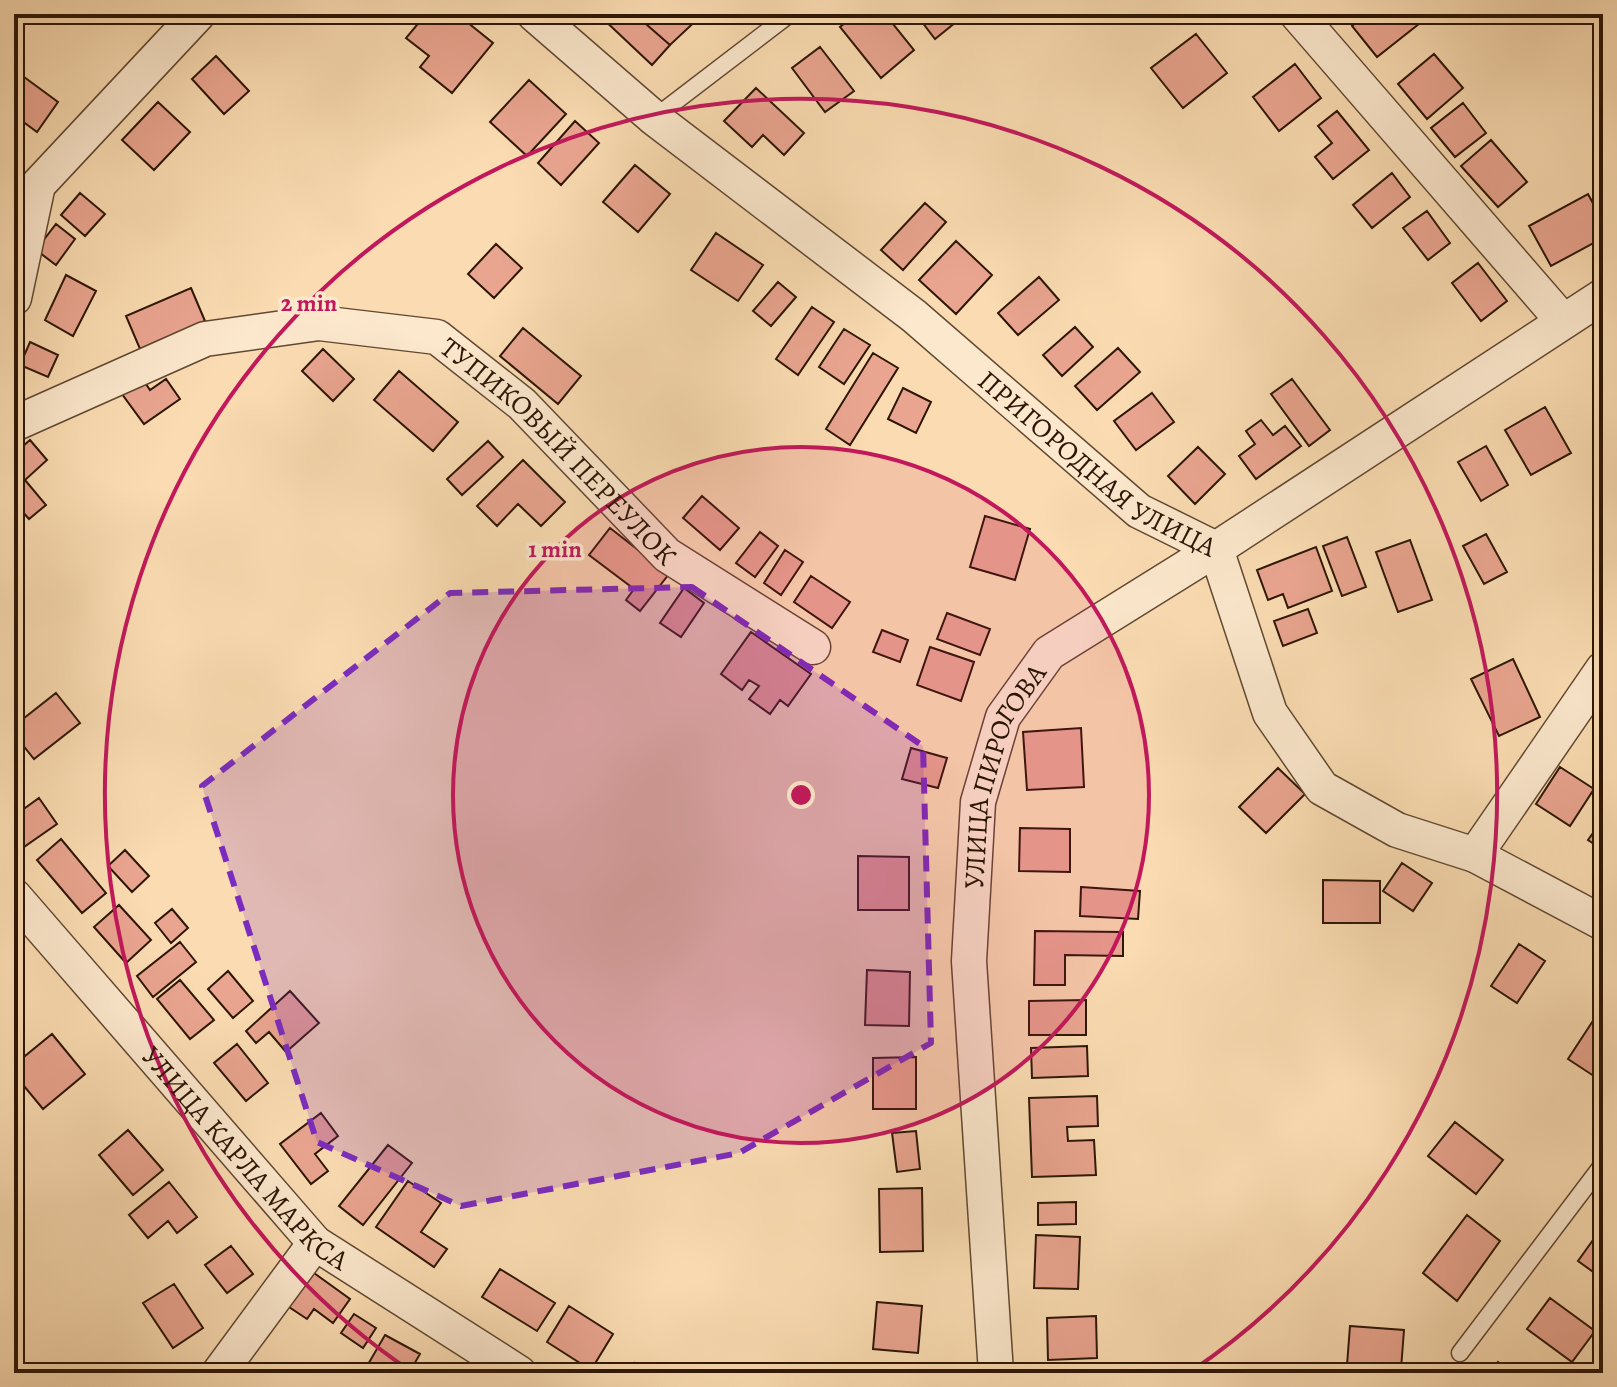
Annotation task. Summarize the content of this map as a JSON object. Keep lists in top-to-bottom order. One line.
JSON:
{"streets":{"street":["ТУПИКОВЫЙ ПЕРЕУЛОК","ПРИГОРОДНАЯ УЛИЦА","УЛИЦА ПИРОГОВА","УЛИЦА КАРЛА МАРКСА"]},"crossings":[["ПРИГОРОДНАЯ УЛИЦА","УЛИЦА ПИРОГОВА"]],"rings":["2 min","1 min"]}
